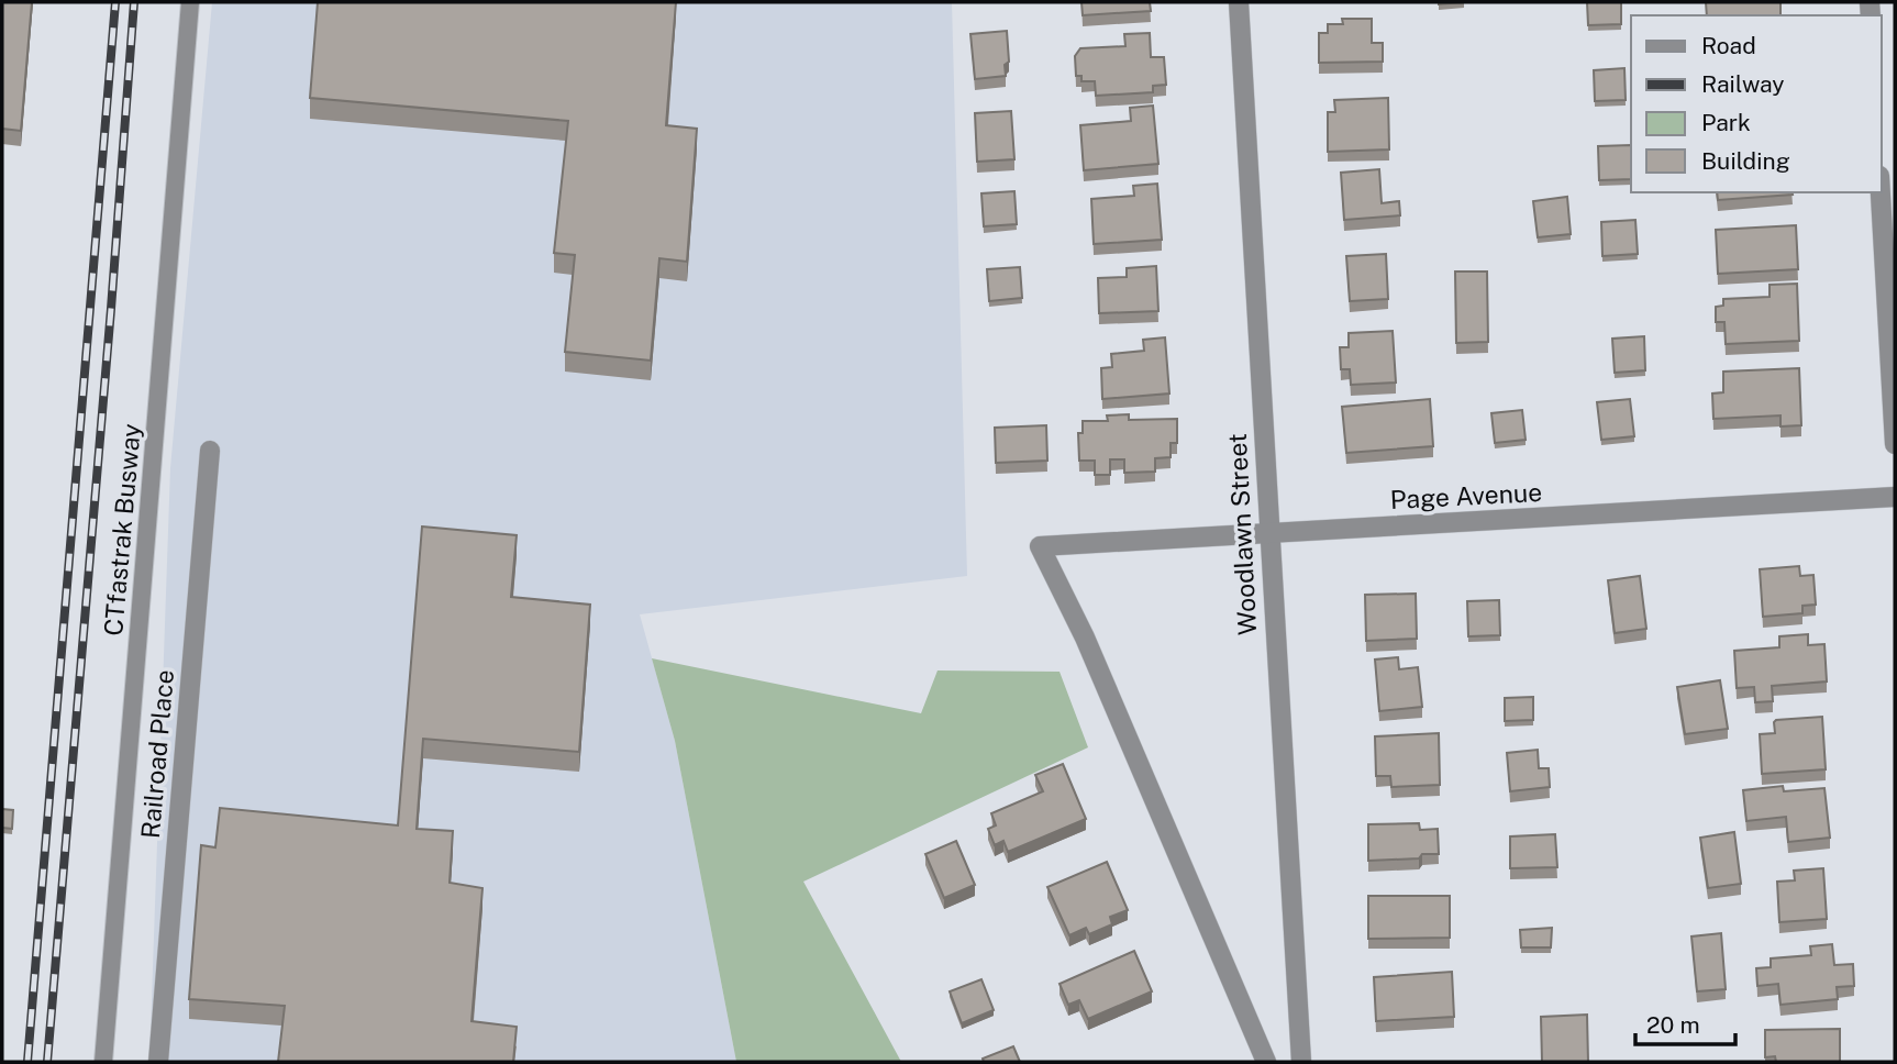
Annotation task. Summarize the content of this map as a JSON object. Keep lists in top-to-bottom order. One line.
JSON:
{"streets":{"street":["Page Avenue","Woodlawn Street","Railroad Place"],"lane":["CTfastrak Busway"]},"crossings":[["Page Avenue","Woodlawn Street"]],"legend":["Road","Railway","Park","Building"],"scale_bar":"20 m"}
